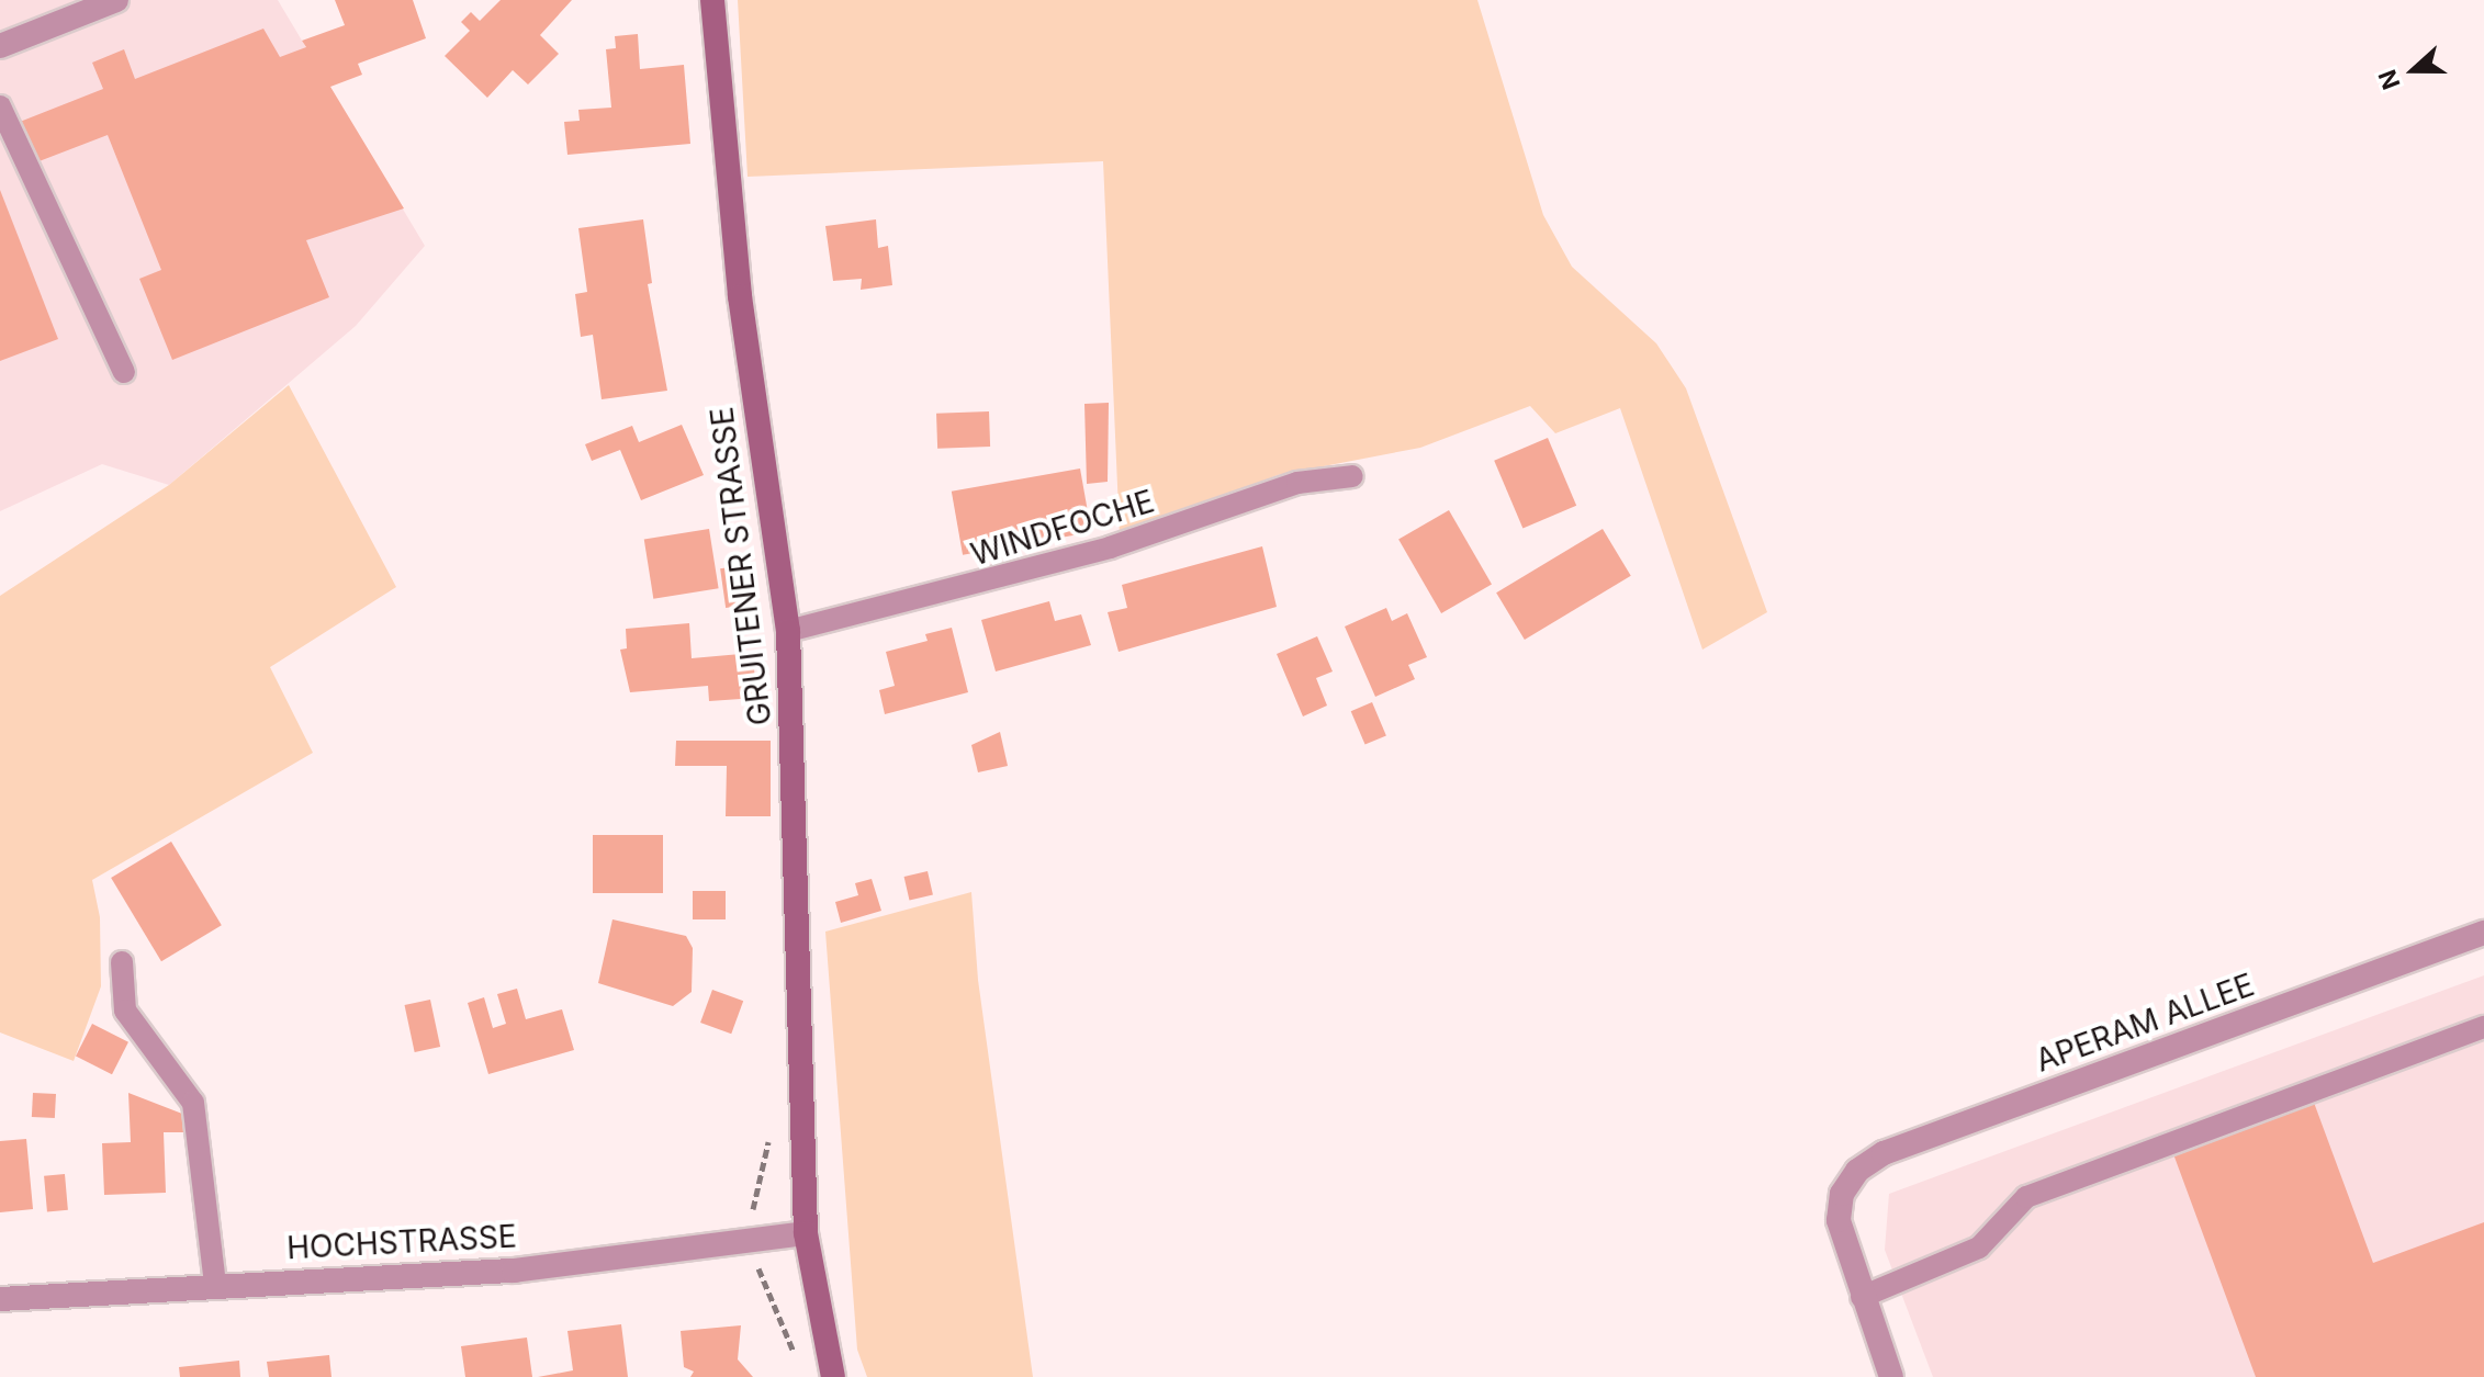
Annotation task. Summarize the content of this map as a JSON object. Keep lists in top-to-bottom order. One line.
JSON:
{"streets":{"main road":["GRUITENER STRASSE"],"street":["APERAM ALLEE","HOCHSTRASSE"],"lane":["WINDFOCHE"]},"crossings":[["WINDFOCHE","GRUITENER STRASSE"],["GRUITENER STRASSE","HOCHSTRASSE"]],"north":"left"}
